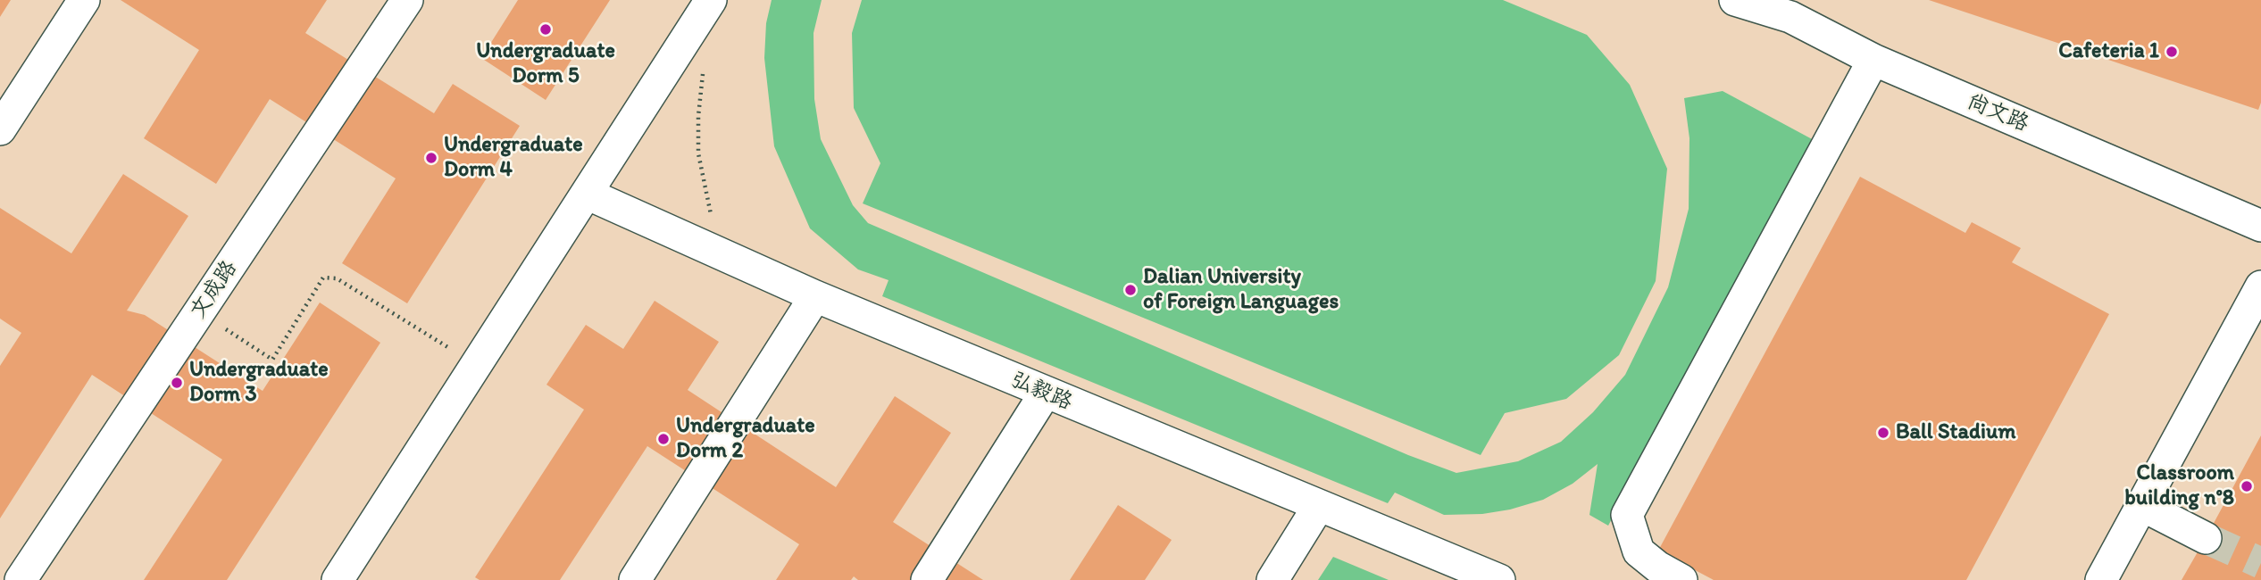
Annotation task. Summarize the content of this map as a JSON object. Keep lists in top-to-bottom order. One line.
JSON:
{"streets":{"street":["尚文路","文成路","弘毅路"]},"places":["Undergraduate Dorm 5","Cafeteria 1","Undergraduate Dorm 4","Dalian University of Foreign Languages","Undergraduate Dorm 3","Ball Stadium","Undergraduate Dorm 2","Classroom building n°8"]}
